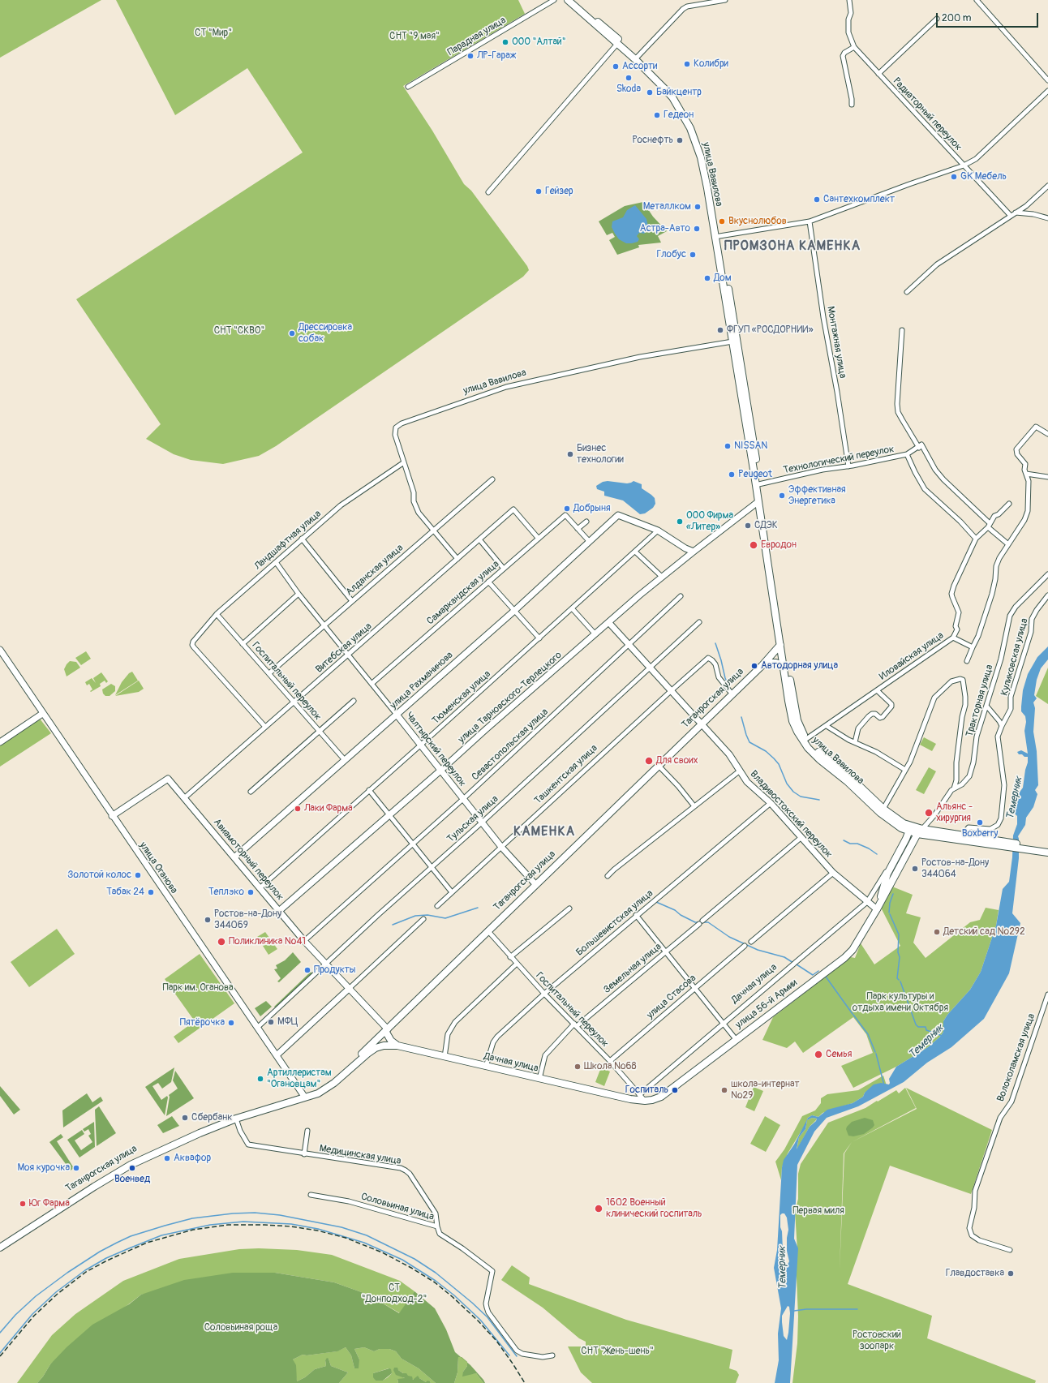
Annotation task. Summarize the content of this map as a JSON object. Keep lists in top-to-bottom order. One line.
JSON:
{"streets":{"main road":["улица Вавилова","Таганрогская улица","Дачная улица","улица 56-й Армии"],"street":["Парадная улица","Радиаторный переулок","Монтажная улица","Технологический переулок","Ландшафтная улица","Алданская улица","Самаркандская улица","Витебская улица","Иловайская улица","Куликовская улица","улица Рахманинова","Госпитальный переулок","Тюменская улица","улица Тарновского-Терлецкого","Тракторная улица","Севастопольская улица","Чалтырский переулок","Ташкентская улица","Владивостокский переулок","Тульская улица","Авиамоторный переулок","улица Оганова","Большевистская улица","Земельная улица","улица Стасова","Волоколамская улица","Медицинская улица","Соловьиная улица"]},"crossings":[["Радиаторный переулок","улица Вавилова"],["Радиаторный переулок","Монтажная улица"],["улица Вавилова","Технологический переулок"],["улица Вавилова","Ландшафтная улица"],["улица Вавилова","Алданская улица"],["улица Вавилова","Витебская улица"],["улица Вавилова","Иловайская улица"],["улица Вавилова","Куликовская улица"],["улица Вавилова","улица Тарновского-Терлецкого"],["улица Вавилова","Таганрогская улица"],["улица Вавилова","Тракторная улица"],["улица Вавилова","Дачная улица"],["Монтажная улица","Технологический переулок"],["Ландшафтная улица","Витебская улица"],["Ландшафтная улица","Госпитальный переулок"],["Ландшафтная улица","Чалтырский переулок"],["Алданская улица","Госпитальный переулок"],["Алданская улица","Чалтырский переулок"],["Самаркандская улица","Витебская улица"],["Самаркандская улица","Чалтырский переулок"],["Витебская улица","Госпитальный переулок"],["Витебская улица","Чалтырский переулок"],["Витебская улица","Авиамоторный переулок"],["улица Рахманинова","Госпитальный переулок"],["улица Рахманинова","Тюменская улица"],["улица Рахманинова","Чалтырский переулок"],["улица Рахманинова","Авиамоторный переулок"],["Госпитальный переулок","Таганрогская улица"],["Госпитальный переулок","Большевистская улица"],["Госпитальный переулок","Земельная улица"],["Госпитальный переулок","Дачная улица"],["Госпитальный переулок","улица Стасова"],["Тюменская улица","Чалтырский переулок"],["Тюменская улица","Авиамоторный переулок"],["улица Тарновского-Терлецкого","Чалтырский переулок"],["улица Тарновского-Терлецкого","Владивостокский переулок"],["улица Тарновского-Терлецкого","Авиамоторный переулок"],["Таганрогская улица","Чалтырский переулок"],["Таганрогская улица","Ташкентская улица"],["Таганрогская улица","Владивостокский переулок"],["Таганрогская улица","Авиамоторный переулок"],["Таганрогская улица","улица Оганова"],["Таганрогская улица","Дачная улица"],["Таганрогская улица","Медицинская улица"],["Севастопольская улица","Чалтырский переулок"],["Севастопольская улица","Владивостокский переулок"],["Севастопольская улица","Авиамоторный переулок"],["Чалтырский переулок","Ташкентская улица"],["Чалтырский переулок","Тульская улица"],["Ташкентская улица","Владивостокский переулок"],["Владивостокский переулок","Тульская улица"],["Владивостокский переулок","Большевистская улица"],["Владивостокский переулок","Дачная улица"],["Владивостокский переулок","улица 56-й Армии"],["Тульская улица","Авиамоторный переулок"],["Тульская улица","улица Оганова"],["Авиамоторный переулок","улица Оганова"],["Большевистская улица","Дачная улица"],["Земельная улица","Дачная улица"],["Дачная улица","улица 56-й Армии"],["Медицинская улица","Соловьиная улица"]],"districts":["ПРОМЗОНА КАМЕНКА","КАМЕНКА"],"water":["Темерник"],"parks":["СТ \"Мир\"","СНТ \"9 мая\"","СНТ \"СКВО\"","Парк им. Оганова","Парк культуры и отдыха имени Октября","Первая миля","СТ \"Донподход-2\"","Соловьиная роща","Ростовский зоопарк","СНТ \"Жень-шень\""],"places":["ООО \"Алтай\"","ЛР-Гараж","Колибри","Ассорти","Skoda","Байкцентр","Гедеон","Роснефть","GK Мебель","Гейзер","Сантехкомплект","Металлком","Вкуснолюбов","Астра-Авто","Глобус","Дом","ФГУП «РОСДОРНИИ»","Дрессировка собак","NISSAN","Бизнес технологии","Peugeot","Эффективная Энергетика","Добрыня","ООО Фирма «Литер»","СДЭК","Евродон","Автодорная улица","Для своих","Лаки Фарма","Альянс - хирургия","Boxberry","Ростов-на-Дону 344064","Золотой колос","Табак 24","Теплэко","Ростов-на-Дону 344069","Детский сад №292","Поликлиника №41","Продукты","МФЦ","Пятёрочка","Семья","Школа №68","Артиллеристам \"Огановцам\"","Госпиталь","школа-интернат №29","Сбербанк","Аквафор","Моя курочка","Военвед","Юг Фарма","1602 Военный клинический госпиталь","Главдоставка"],"scale_bar":"200 m"}
